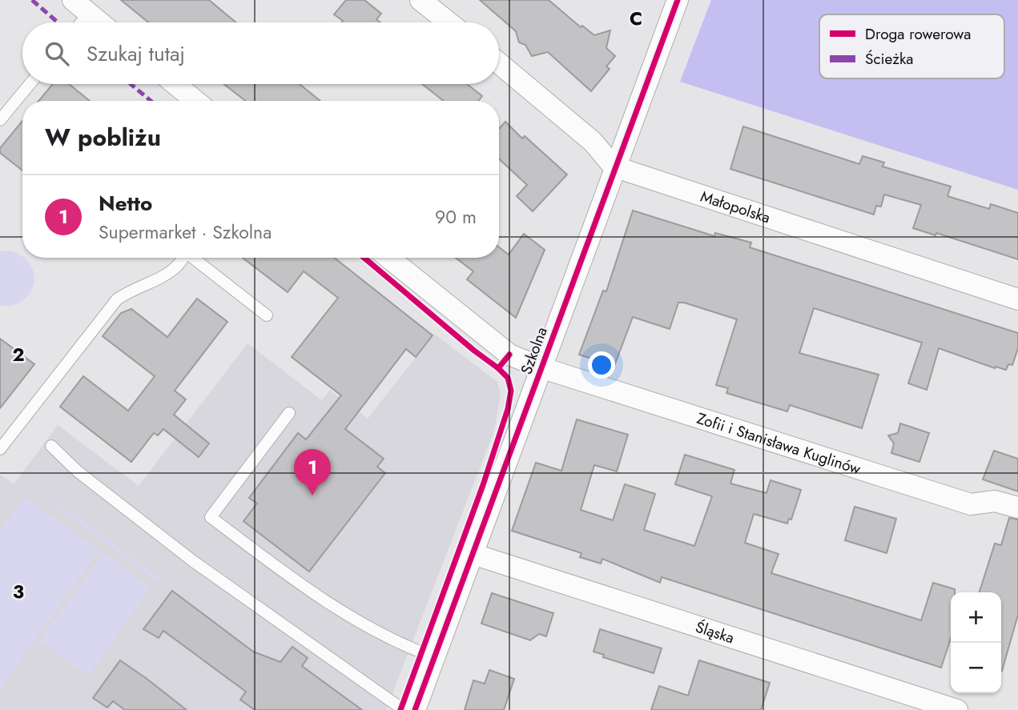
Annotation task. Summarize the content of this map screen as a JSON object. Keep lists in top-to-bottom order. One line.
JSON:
{"streets":{"street":["Małopolska","Szkolna","Zofii i Stanisława Kuglinów","Śląska"]},"crossings":[["Małopolska","Szkolna"],["Szkolna","Zofii i Stanisława Kuglinów"],["Szkolna","Śląska"]],"legend":["Droga rowerowa","Ścieżka"],"page":{"search":"Szukaj tutaj","heading":"W pobliżu","list":[{"mark":"1","name":"Netto","note":"Supermarket · Szkolna","value":"90 m"}],"pins":"1","map_buttons":["+","−"]},"grid":{"columns":["C"],"rows":["2","3"]}}
